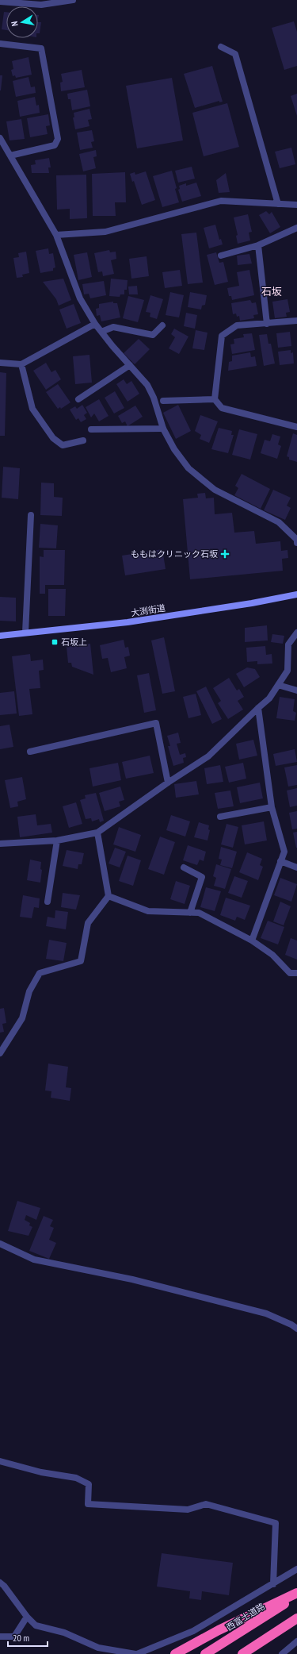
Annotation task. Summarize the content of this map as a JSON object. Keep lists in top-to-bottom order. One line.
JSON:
{"streets":{"highway":["西富士道路"],"street":["大渕街道"]},"districts":["石坂"],"places":{"health":["ももはクリニック石坂"],"transit":["石坂上"]},"scale_bar":"20 m","north":"left"}
